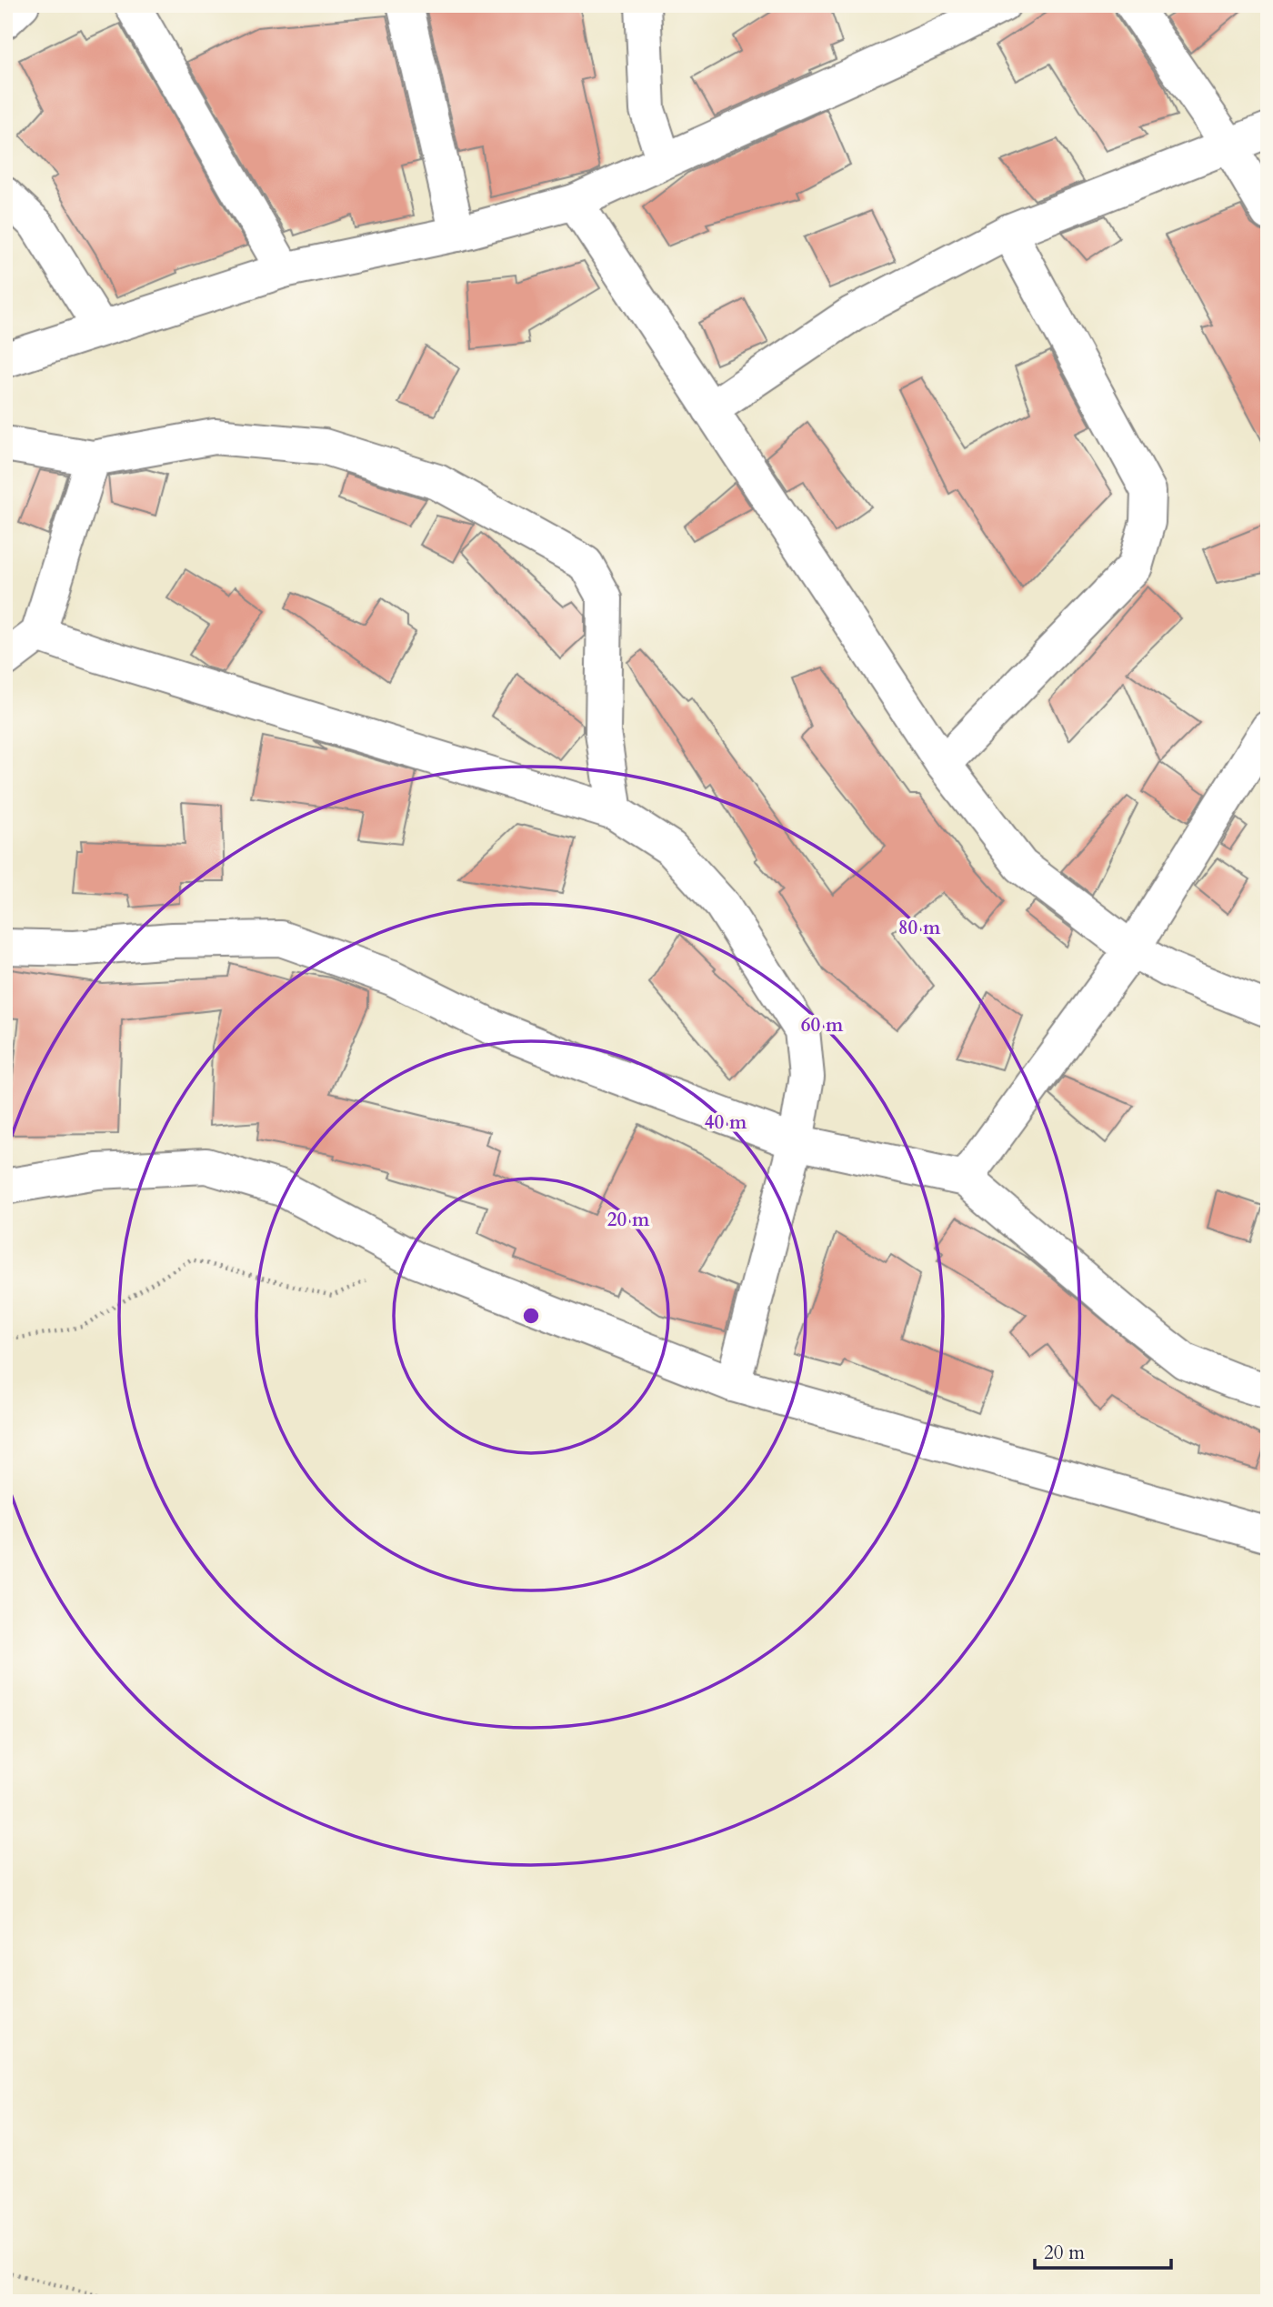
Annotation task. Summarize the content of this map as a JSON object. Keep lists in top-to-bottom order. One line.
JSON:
{"scale_bar":"20 m","rings":["80 m","60 m","40 m","20 m"]}
